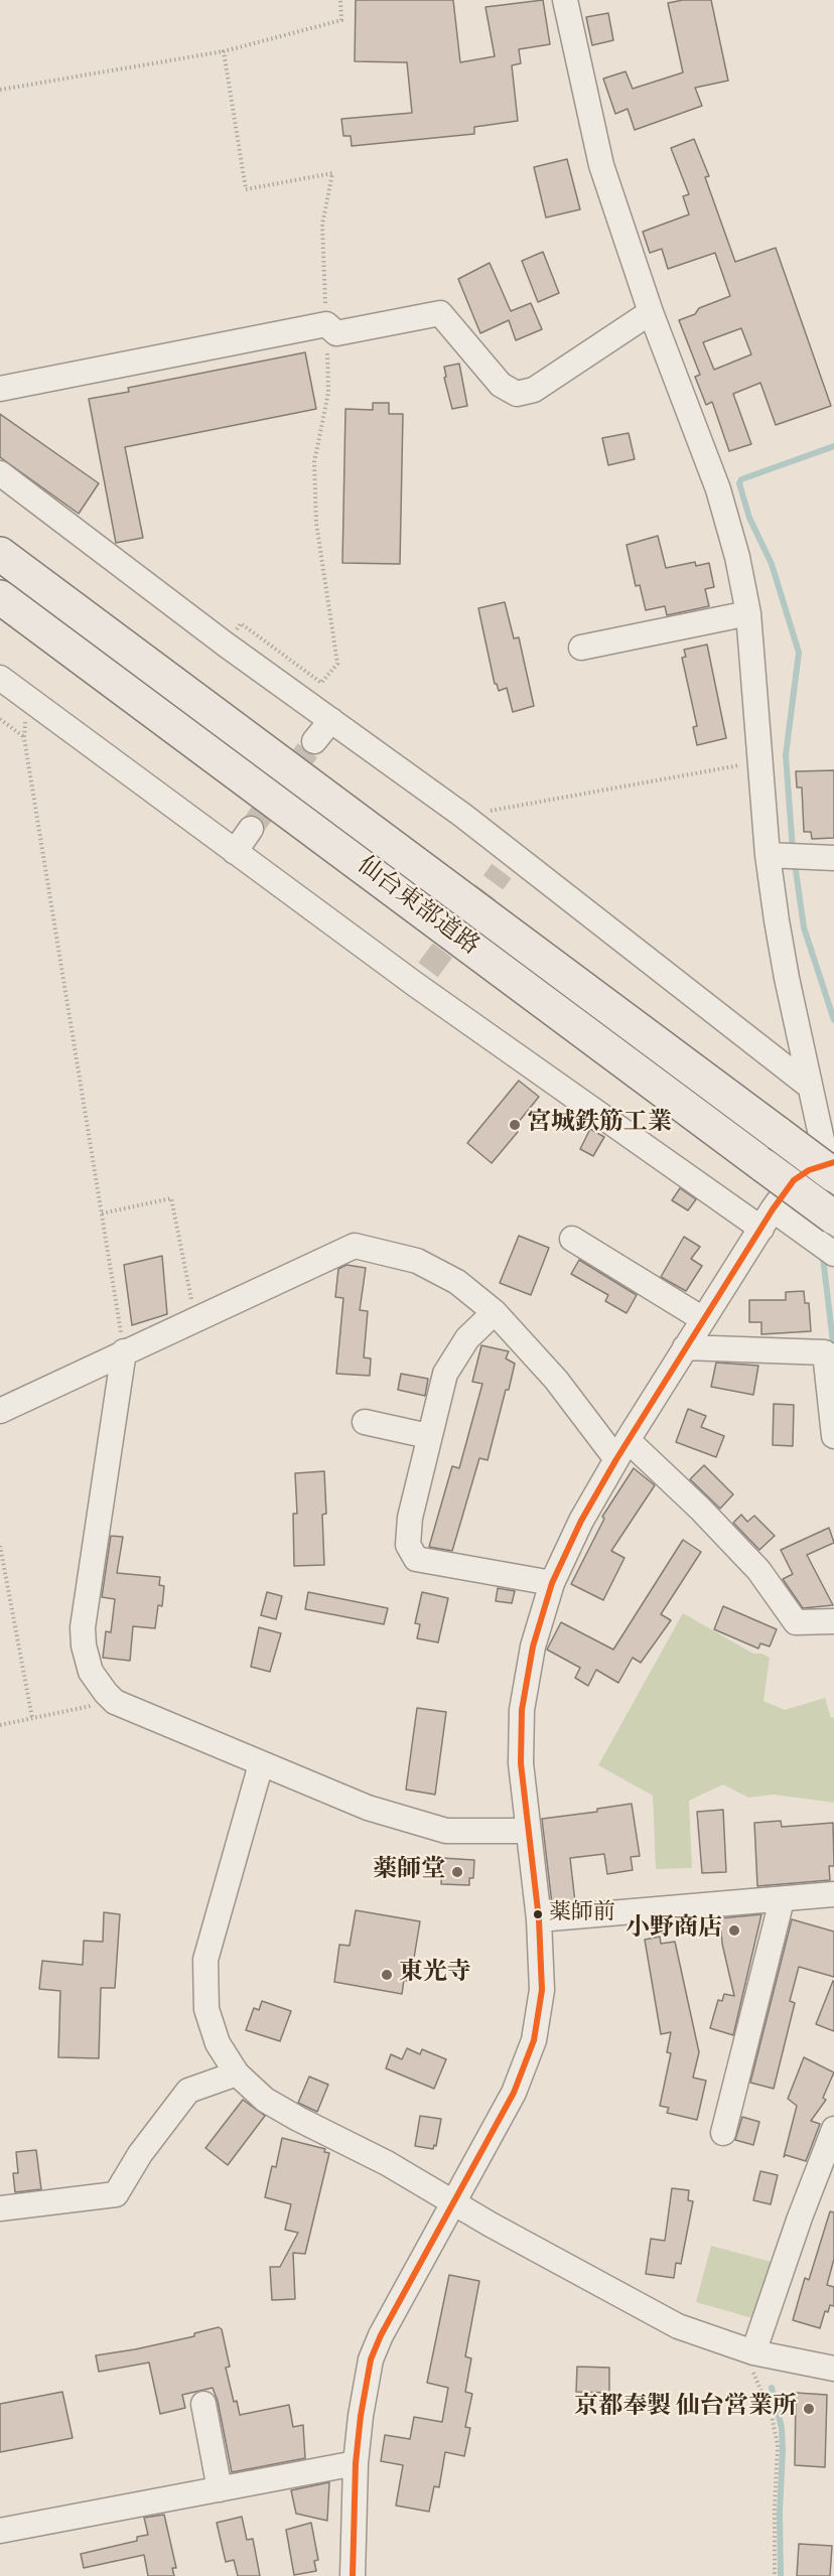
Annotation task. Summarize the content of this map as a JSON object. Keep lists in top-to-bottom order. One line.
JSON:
{"streets":{"highway":["仙台東部道路"]},"places":["宮城鉄筋工業","薬師堂","薬師前","小野商店","東光寺","京都奉製 仙台営業所"]}
